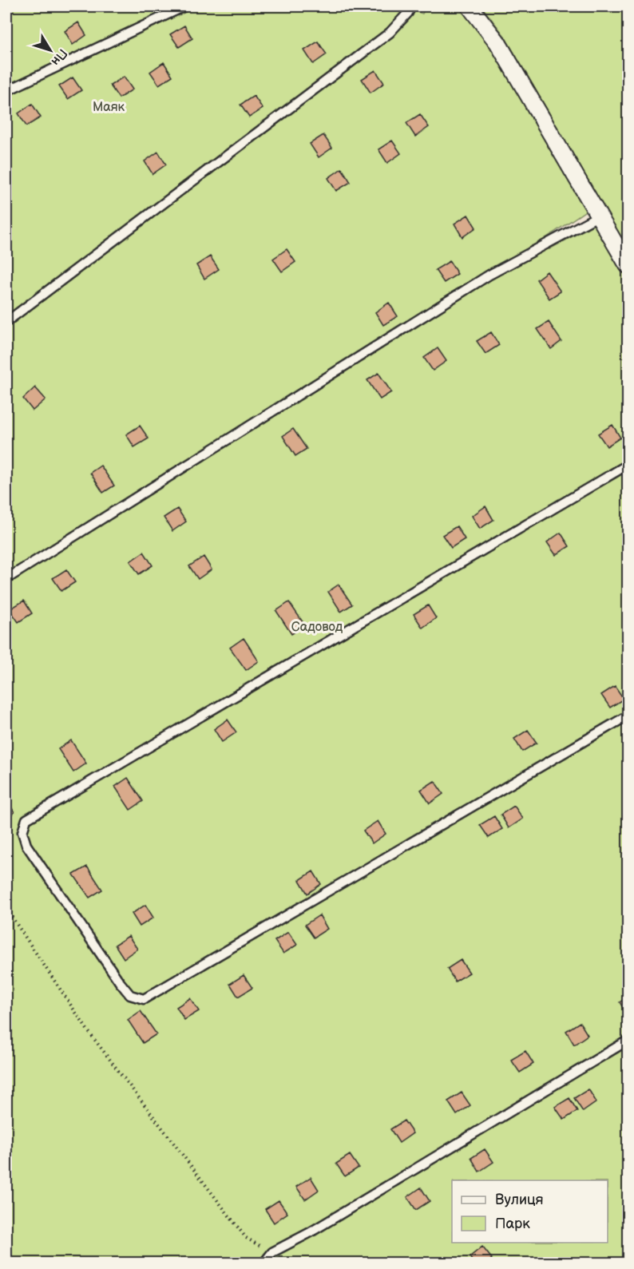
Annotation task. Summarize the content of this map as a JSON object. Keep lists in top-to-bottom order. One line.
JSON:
{"parks":["Маяк","Садовод"],"legend":["Вулиця","Парк"],"north":"bottom right"}
